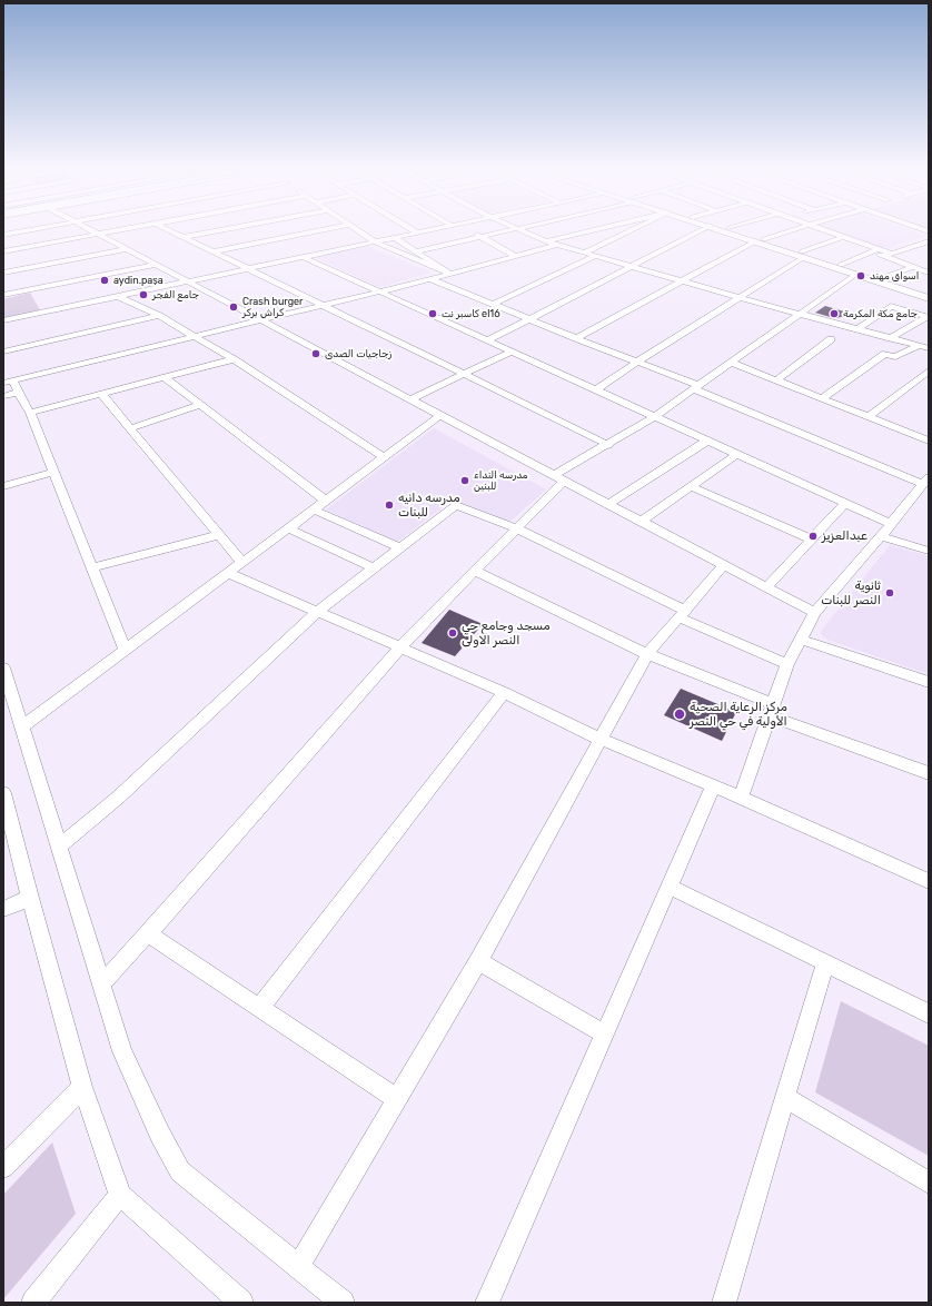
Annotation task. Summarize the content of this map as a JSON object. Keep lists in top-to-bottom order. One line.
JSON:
{"places":["اسواق مهند","aydin.paṣa","جامع الفجر","Crash burger كراش بركر","كاسبر نت el16","جامع مكة المكرمة","زجاجيات الصدى","مدرسه النداء للبنين","مدرسه دانيه للبنات","عبدالعزيز","ثانوية النصر للبنات","مسجد وجامع حي النصر الاولى","مركز الرعاية الصحية الأولية في حي النصر"]}
